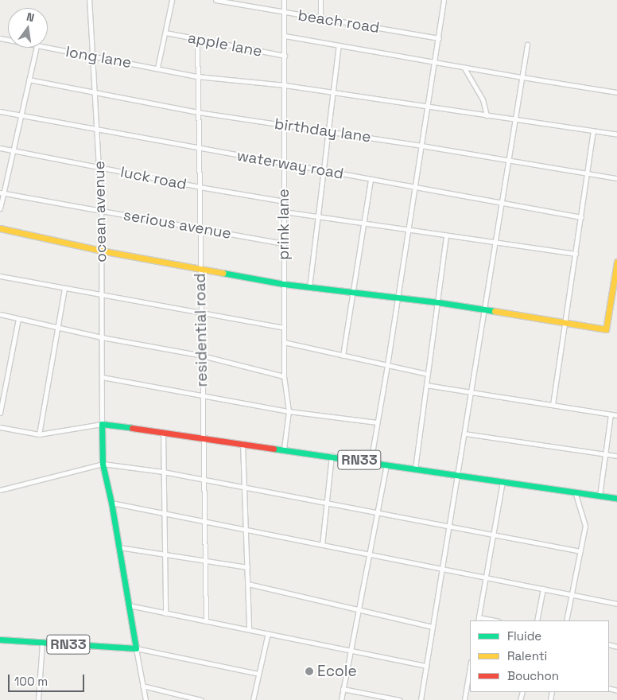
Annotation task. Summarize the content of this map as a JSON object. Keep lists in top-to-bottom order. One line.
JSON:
{"streets":{"main road":["RN33"],"street":["beach road","apple lane","long lane","birthday lane","waterway road","luck road","ocean avenue","serious avenue","prink lane","residential road"]},"crossings":[["beach road","prink lane"],["apple lane","prink lane"],["apple lane","residential road"],["long lane","ocean avenue"],["long lane","prink lane"],["long lane","residential road"],["birthday lane","ocean avenue"],["birthday lane","prink lane"],["birthday lane","residential road"],["waterway road","ocean avenue"],["waterway road","prink lane"],["waterway road","residential road"],["luck road","ocean avenue"],["luck road","prink lane"],["luck road","residential road"],["ocean avenue","serious avenue"],["ocean avenue","RN33"],["serious avenue","prink lane"],["serious avenue","residential road"],["prink lane","RN33"],["residential road","RN33"]],"places":["Ecole"],"legend":["Fluide","Ralenti","Bouchon"],"scale_bar":"100 m","north":"top"}
